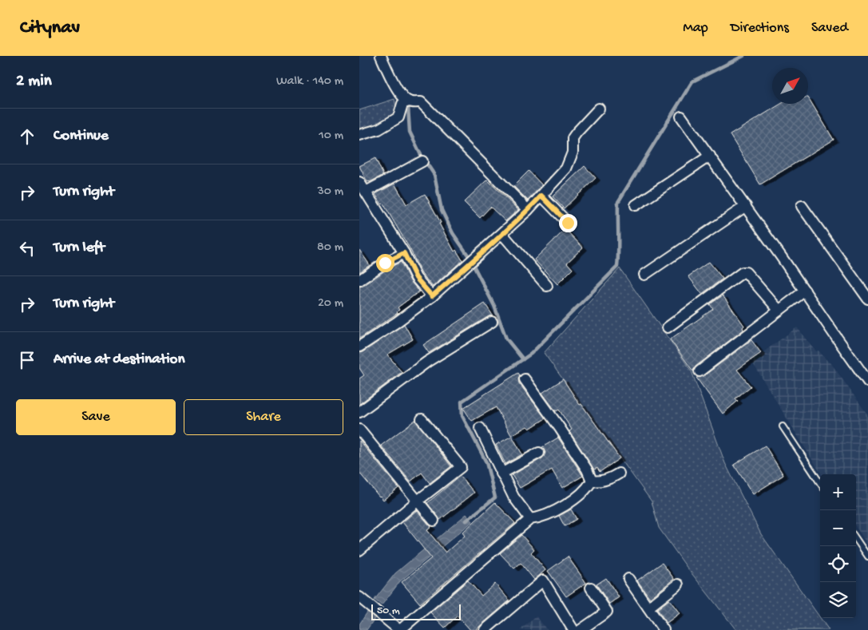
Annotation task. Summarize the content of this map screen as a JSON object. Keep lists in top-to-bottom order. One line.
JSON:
{"scale_bar":"50 m","north":"top right","page":{"header":"Citynav","nav":["Map","Directions","Saved"],"heading":["2 min","Walk · 140 m"],"list":[["Continue","10 m"],["Turn right","30 m"],["Turn left","80 m"],["Turn right","20 m"],"Arrive at destination"],"buttons":["Save","Share"],"map_buttons":["+","−"],"scale":"50 m"}}
